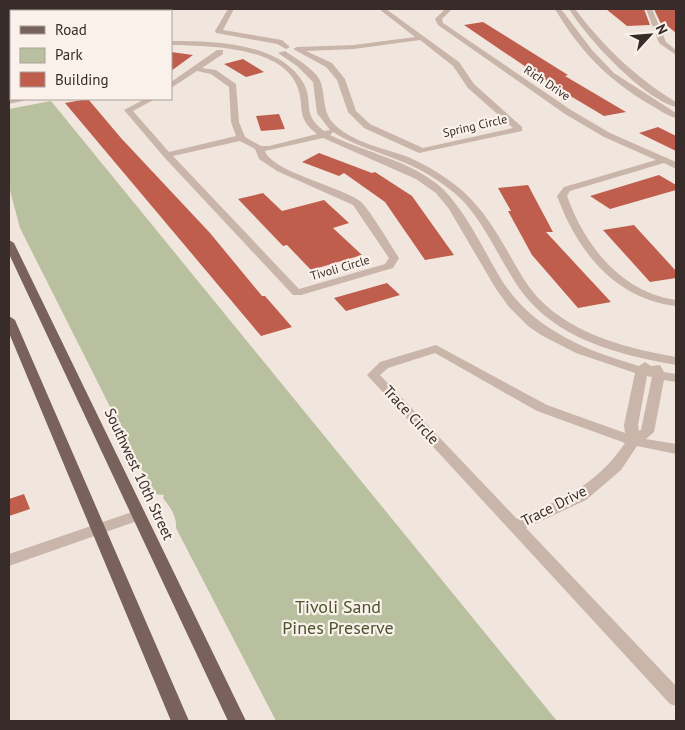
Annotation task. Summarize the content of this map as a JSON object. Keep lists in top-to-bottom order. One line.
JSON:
{"streets":{"main road":["Southwest 10th Street"],"street":["Rich Drive","Spring Circle","Tivoli Circle","Trace Circle","Trace Drive"]},"crossings":[["Trace Circle","Trace Drive"]],"parks":["Tivoli Sand Pines Preserve"],"legend":["Road","Park","Building"],"north":"top right"}
